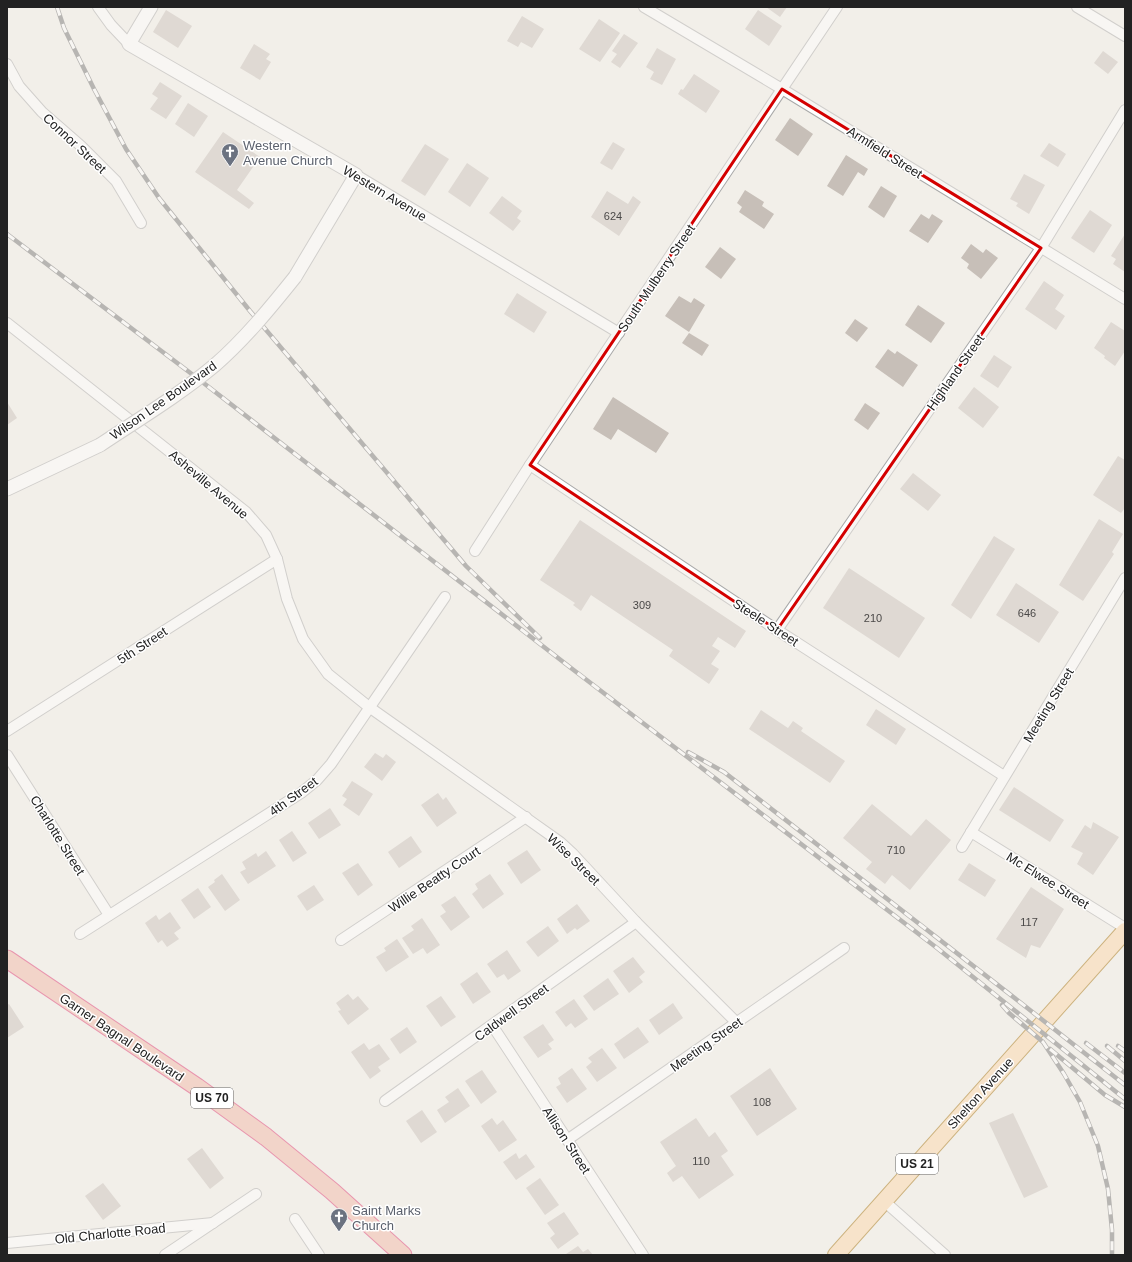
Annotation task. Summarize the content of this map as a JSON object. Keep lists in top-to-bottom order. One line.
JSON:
{"streets":{"highway":["Garner Bagnal Boulevard","US 70"],"main road":["Shelton Avenue","US 21"],"street":["Connor Street","Armfield Street","Western Avenue","South Mulberry Street","Highland Street","Wilson Lee Boulevard","Asheville Avenue","Steele Street","5th Street","Meeting Street","4th Street","Charlotte Street","Wise Street","Willie Beatty Court","Mc Elwee Street","Caldwell Street","Allison Street","Old Charlotte Road"]},"crossings":[["Armfield Street","South Mulberry Street"],["Armfield Street","Highland Street"],["Western Avenue","South Mulberry Street"],["Western Avenue","Wilson Lee Boulevard"],["South Mulberry Street","Steele Street"],["Highland Street","Steele Street"],["Asheville Avenue","5th Street"],["Asheville Avenue","4th Street"],["Asheville Avenue","Wise Street"],["Steele Street","Meeting Street"],["Meeting Street","Wise Street"],["Meeting Street","Mc Elwee Street"],["Meeting Street","Allison Street"],["4th Street","Charlotte Street"],["4th Street","Wise Street"],["Wise Street","Willie Beatty Court"],["Wise Street","Caldwell Street"],["Mc Elwee Street","Shelton Avenue"],["Caldwell Street","Allison Street"]],"places":{"church":["Western Avenue Church","Saint Marks Church"]},"house_numbers":["624","309","646","210","710","117","108","110"]}
